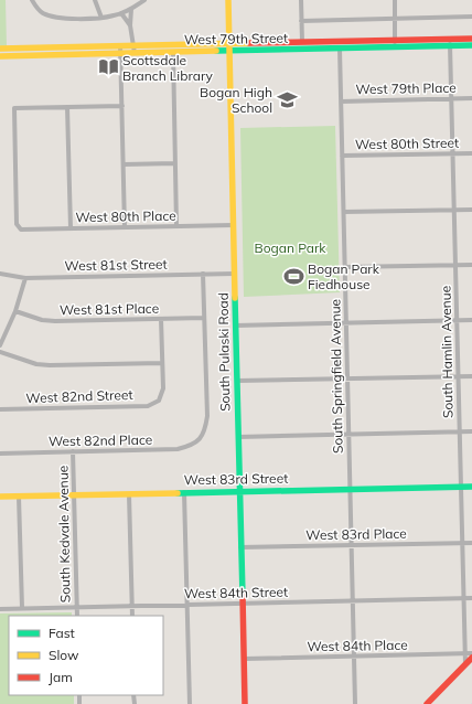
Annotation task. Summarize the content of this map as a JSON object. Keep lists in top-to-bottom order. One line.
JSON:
{"streets":{"main road":["West 79th Street","South Pulaski Road","West 83rd Street"],"street":["West 79th Place","West 80th Street","West 80th Place","West 81st Street","West 81st Place","South Hamlin Avenue","South Springfield Avenue","West 82nd Street","West 82nd Place","South Kedvale Avenue","West 83rd Place","West 84th Street","West 84th Place"]},"crossings":[["West 79th Street","South Pulaski Road"],["West 79th Street","South Hamlin Avenue"],["West 79th Street","South Springfield Avenue"],["West 79th Place","South Hamlin Avenue"],["West 79th Place","South Springfield Avenue"],["West 80th Street","South Hamlin Avenue"],["West 80th Street","South Springfield Avenue"],["West 80th Place","South Pulaski Road"],["West 81st Street","South Pulaski Road"],["South Pulaski Road","West 83rd Street"],["South Pulaski Road","West 83rd Place"],["South Pulaski Road","West 84th Street"],["South Pulaski Road","West 84th Place"],["South Hamlin Avenue","West 83rd Street"],["South Hamlin Avenue","West 83rd Place"],["South Hamlin Avenue","West 84th Street"],["South Hamlin Avenue","West 84th Place"],["South Springfield Avenue","West 83rd Street"],["South Springfield Avenue","West 83rd Place"],["South Springfield Avenue","West 84th Street"],["South Springfield Avenue","West 84th Place"],["West 82nd Place","South Kedvale Avenue"],["West 83rd Street","South Kedvale Avenue"],["South Kedvale Avenue","West 84th Street"]],"parks":["Bogan Park"],"places":{"library":["Scottsdale Branch Library"],"school or university":["Bogan High School"],"sports":["Bogan Park Fiedhouse"]},"legend":["Fast","Slow","Jam"]}
